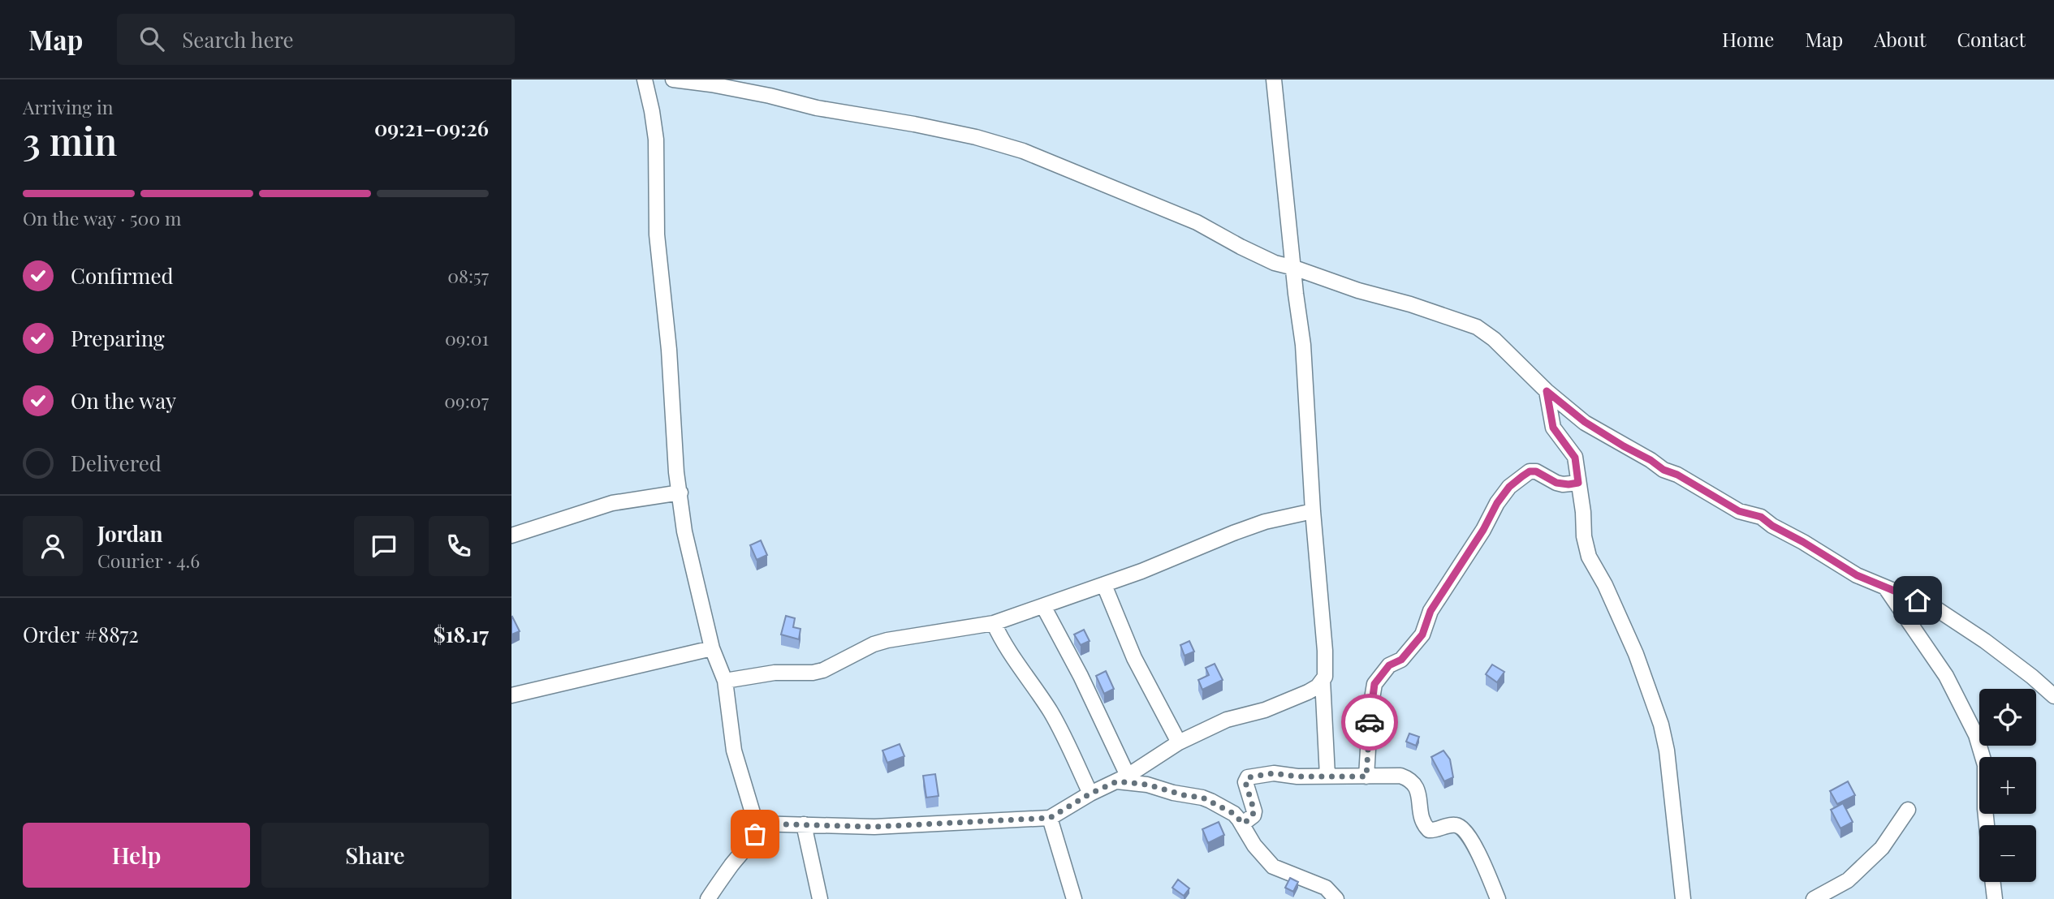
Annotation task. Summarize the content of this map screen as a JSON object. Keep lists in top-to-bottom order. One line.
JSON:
{"page":{"header":"Map","search":"Search here","nav":["Home","Map","About","Contact"],"heading":["3 min","Arriving in","09:21–09:26"],"panel":["Jordan","Courier · 4.6","Order #8872","$18.17"],"bar":"On the way · 500 m","list":[["Confirmed","08:57"],["Preparing","09:01"],["On the way","09:07"],"Delivered"],"map_buttons":["+","−"],"buttons":["Help","Share"]}}
